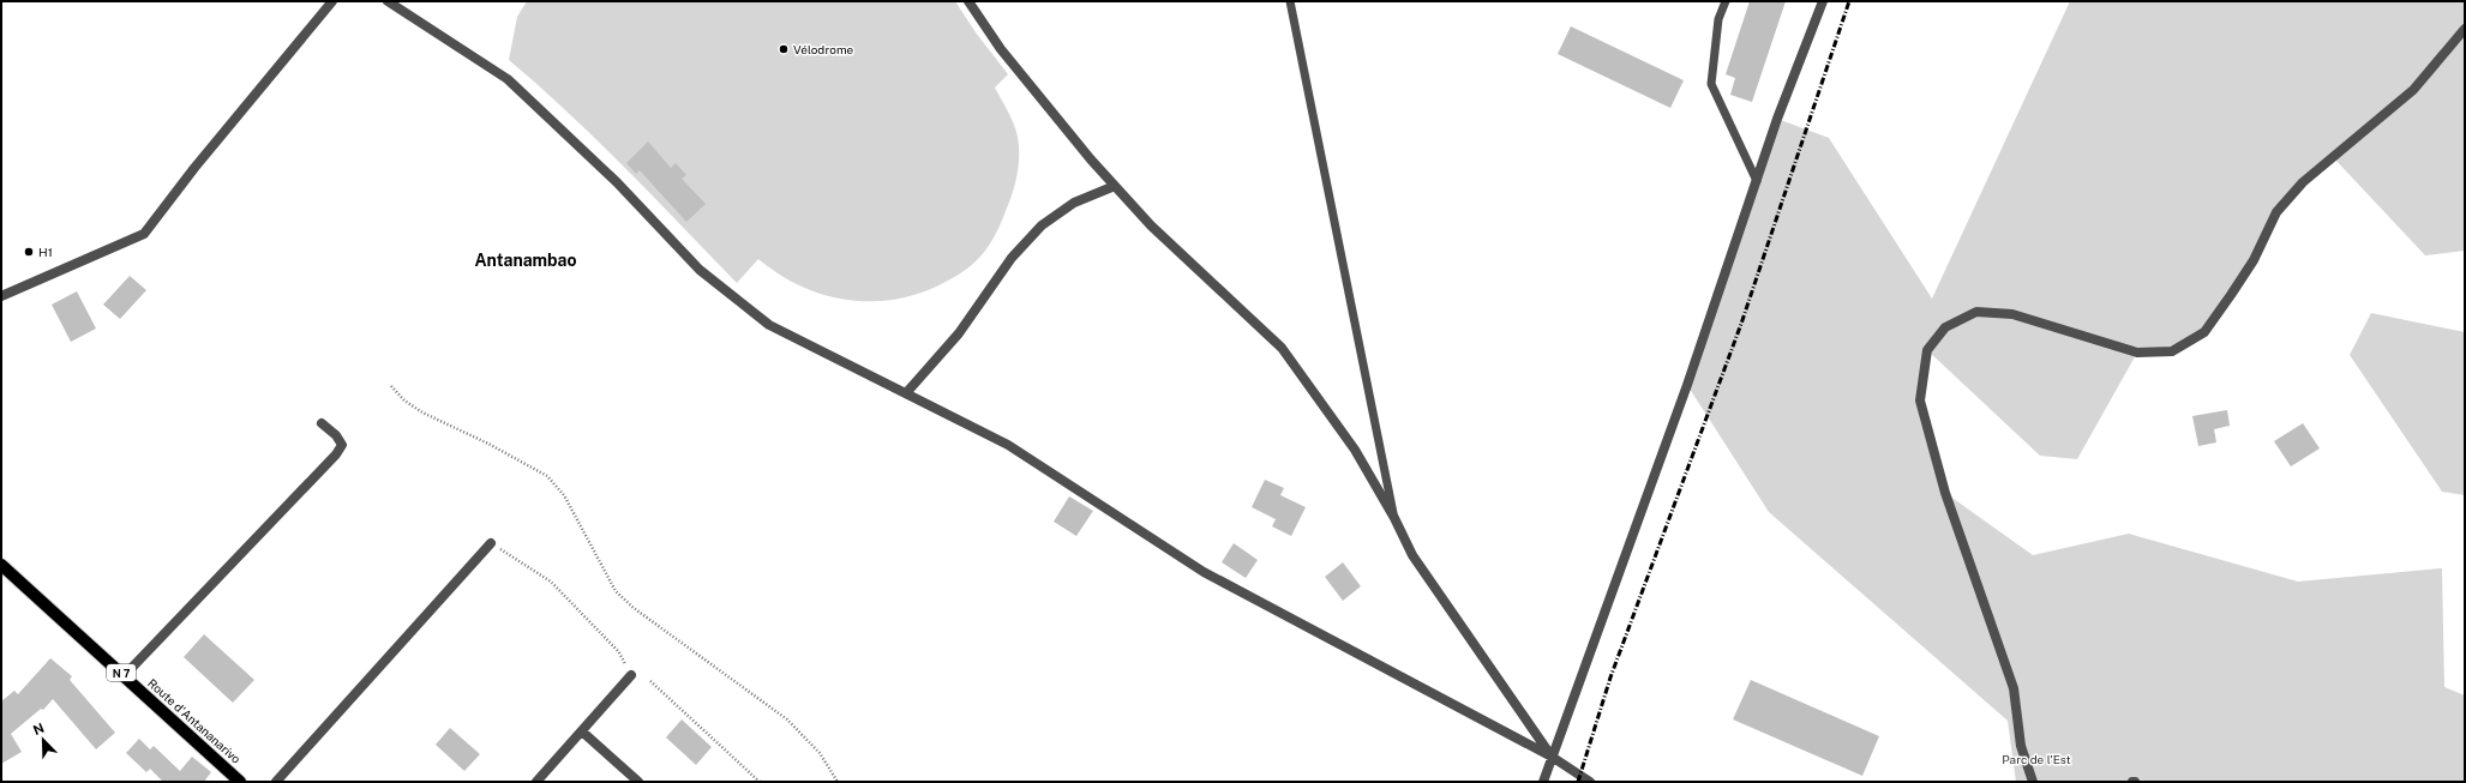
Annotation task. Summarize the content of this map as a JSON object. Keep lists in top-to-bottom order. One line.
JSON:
{"streets":{"main road":["N 7","Route d'Antananarivo"]},"districts":["Antanambao"],"parks":["Parc de l'Est"],"places":["Vélodrome","H1"],"north":"top left"}
